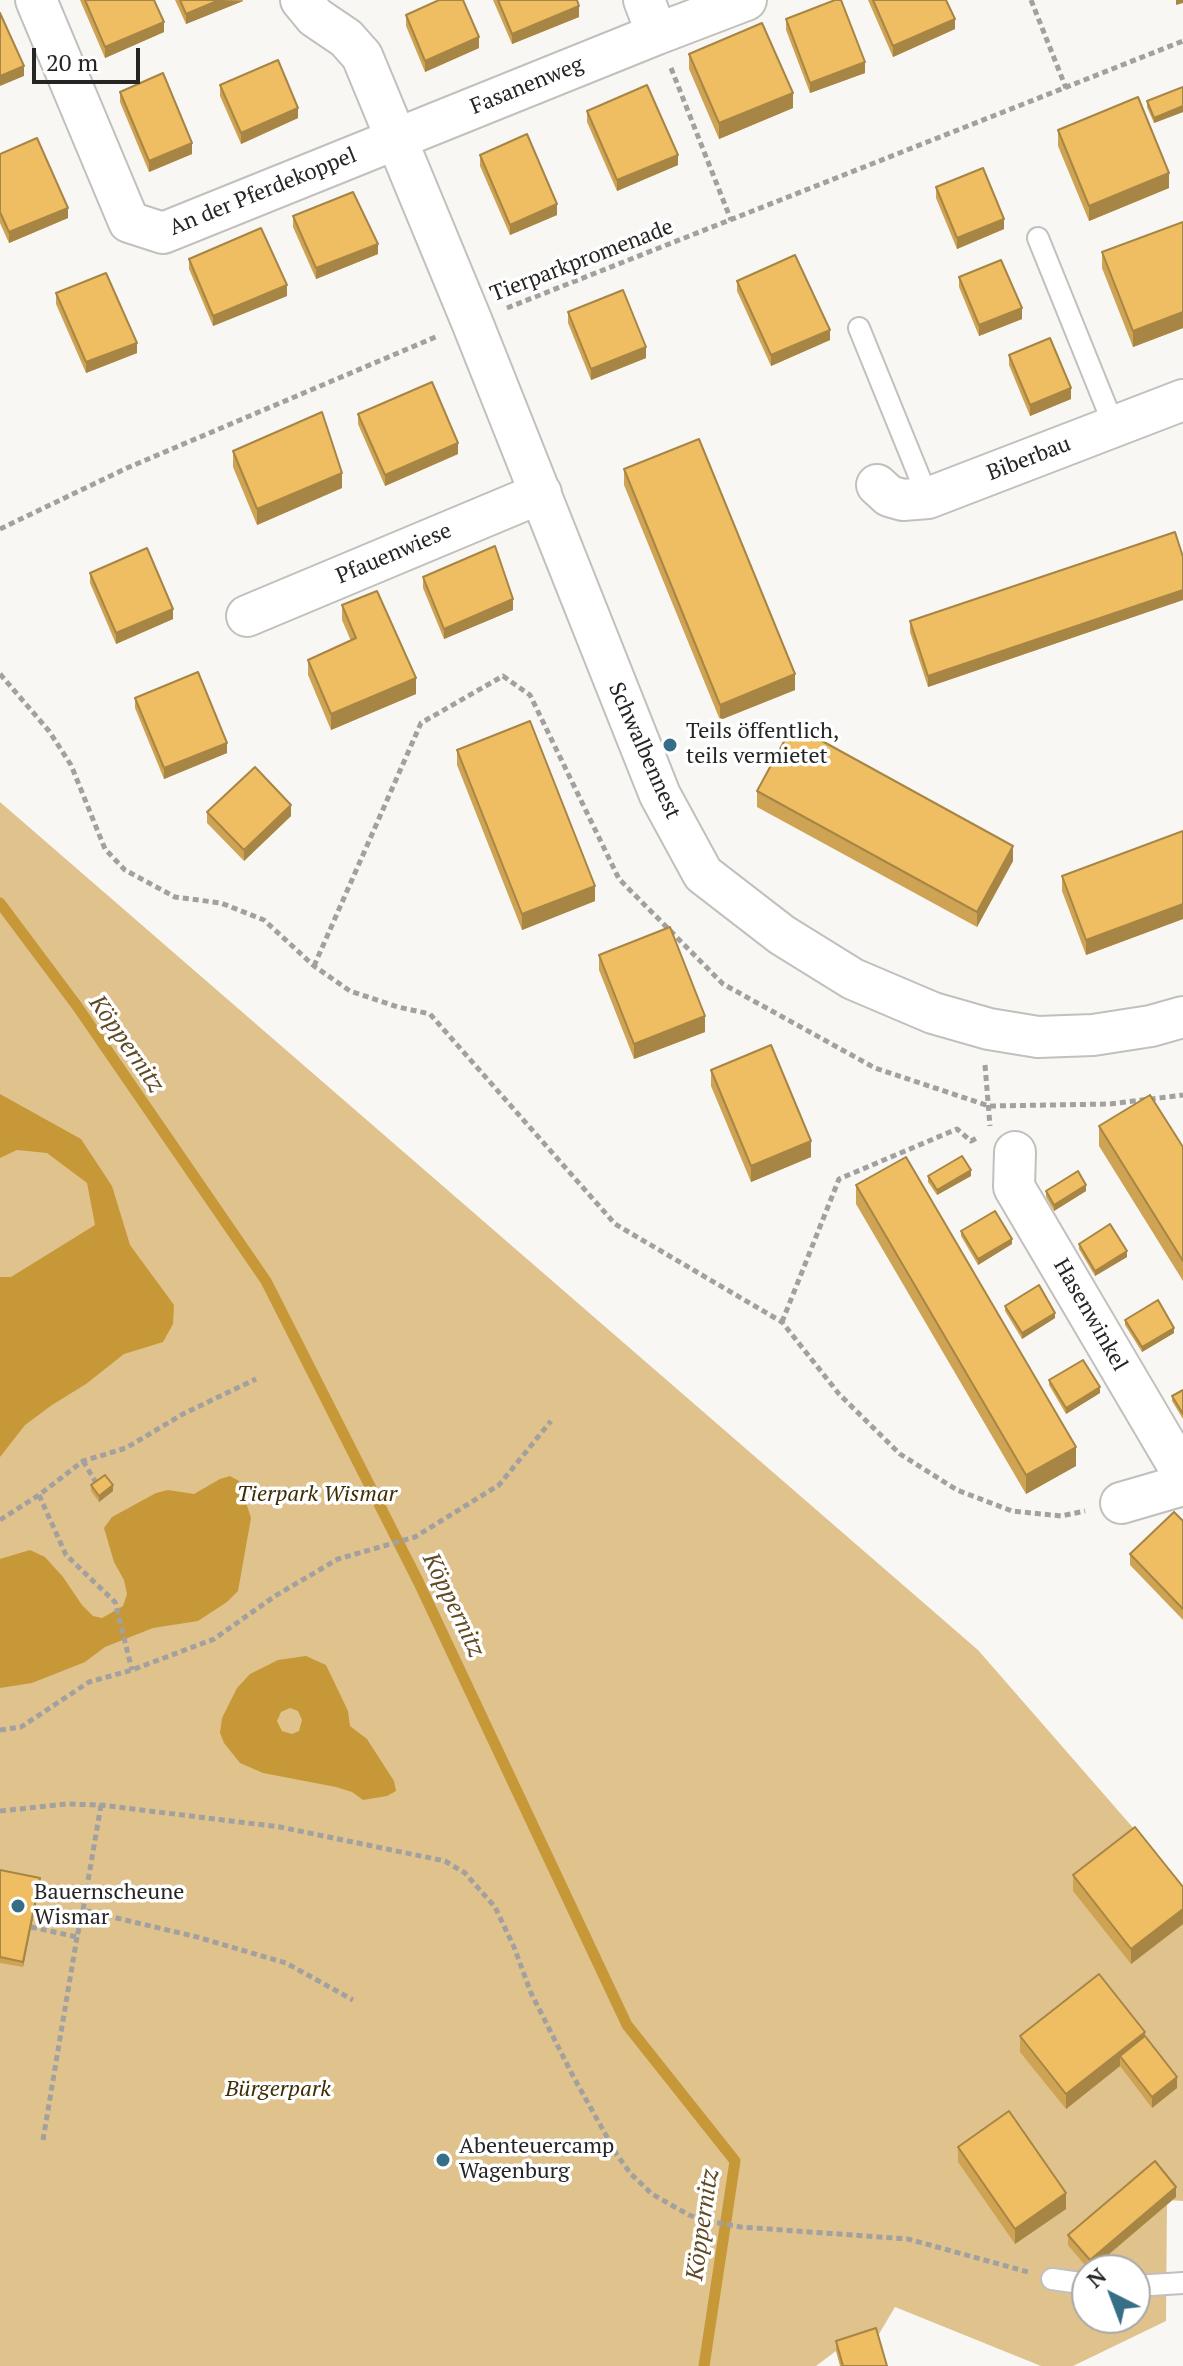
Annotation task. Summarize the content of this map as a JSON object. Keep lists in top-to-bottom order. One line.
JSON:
{"streets":{"street":["Fasanenweg","An der Pferdekoppel","Biberbau","Pfauenwiese","Schwalbennest","Hasenwinkel"],"path":["Tierparkpromenade"]},"crossings":[["Fasanenweg","An der Pferdekoppel"],["Fasanenweg","Schwalbennest"],["An der Pferdekoppel","Schwalbennest"],["Tierparkpromenade","Schwalbennest"],["Pfauenwiese","Schwalbennest"]],"water":["Köppernitz"],"parks":["Tierpark Wismar","Bürgerpark"],"places":["Teils öffentlich, teils vermietet","Bauernscheune Wismar","Abenteuercamp Wagenburg"],"scale_bar":"20 m","north":"top left"}
